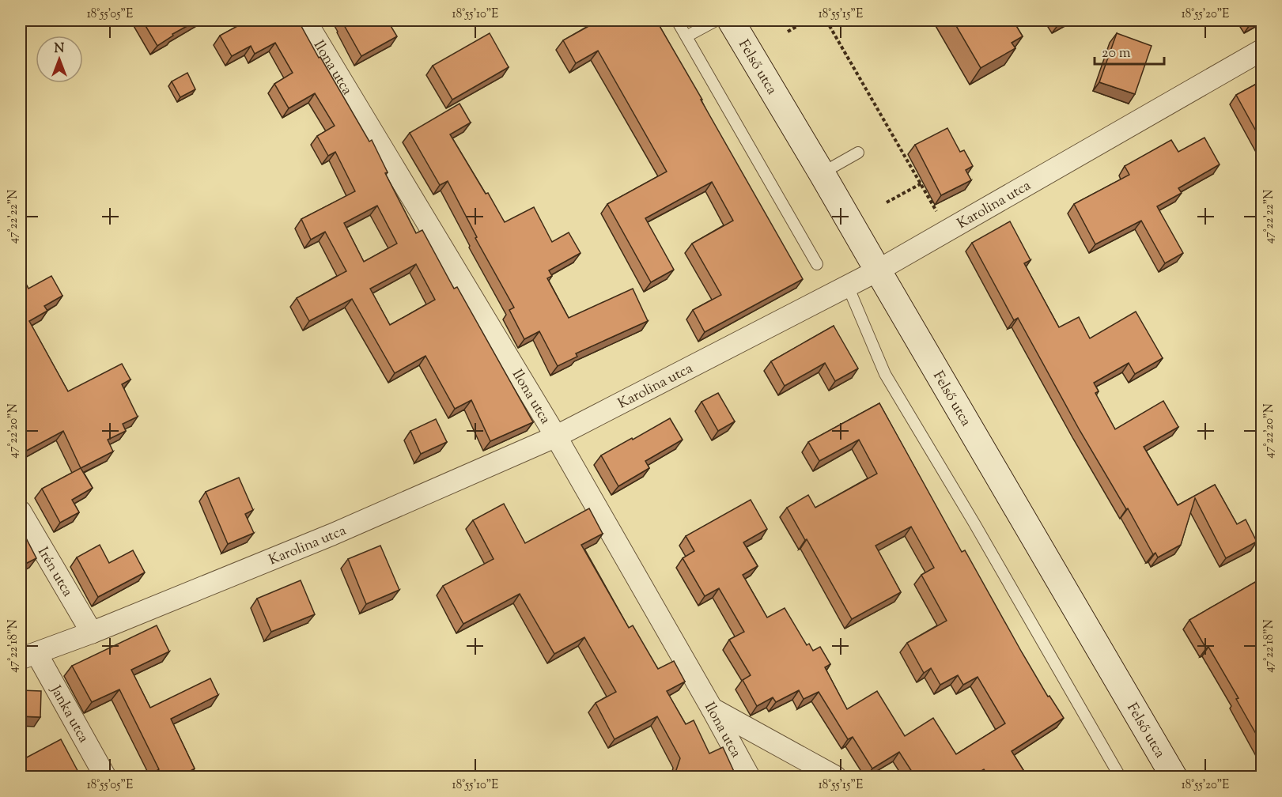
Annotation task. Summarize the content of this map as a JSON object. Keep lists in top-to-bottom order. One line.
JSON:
{"streets":{"street":["Ilona utca","Felső utca","Karolina utca","Irén utca","Janka utca"]},"crossings":[["Ilona utca","Karolina utca"],["Felső utca","Karolina utca"],["Karolina utca","Irén utca"],["Karolina utca","Janka utca"]],"scale_bar":"20 m","north":"top","coordinates":["18°55'05\"E","18°55'10\"E","18°55'15\"E","18°55'20\"E","47°22'22\"N","47°22'20\"N","47°22'18\"N"]}
